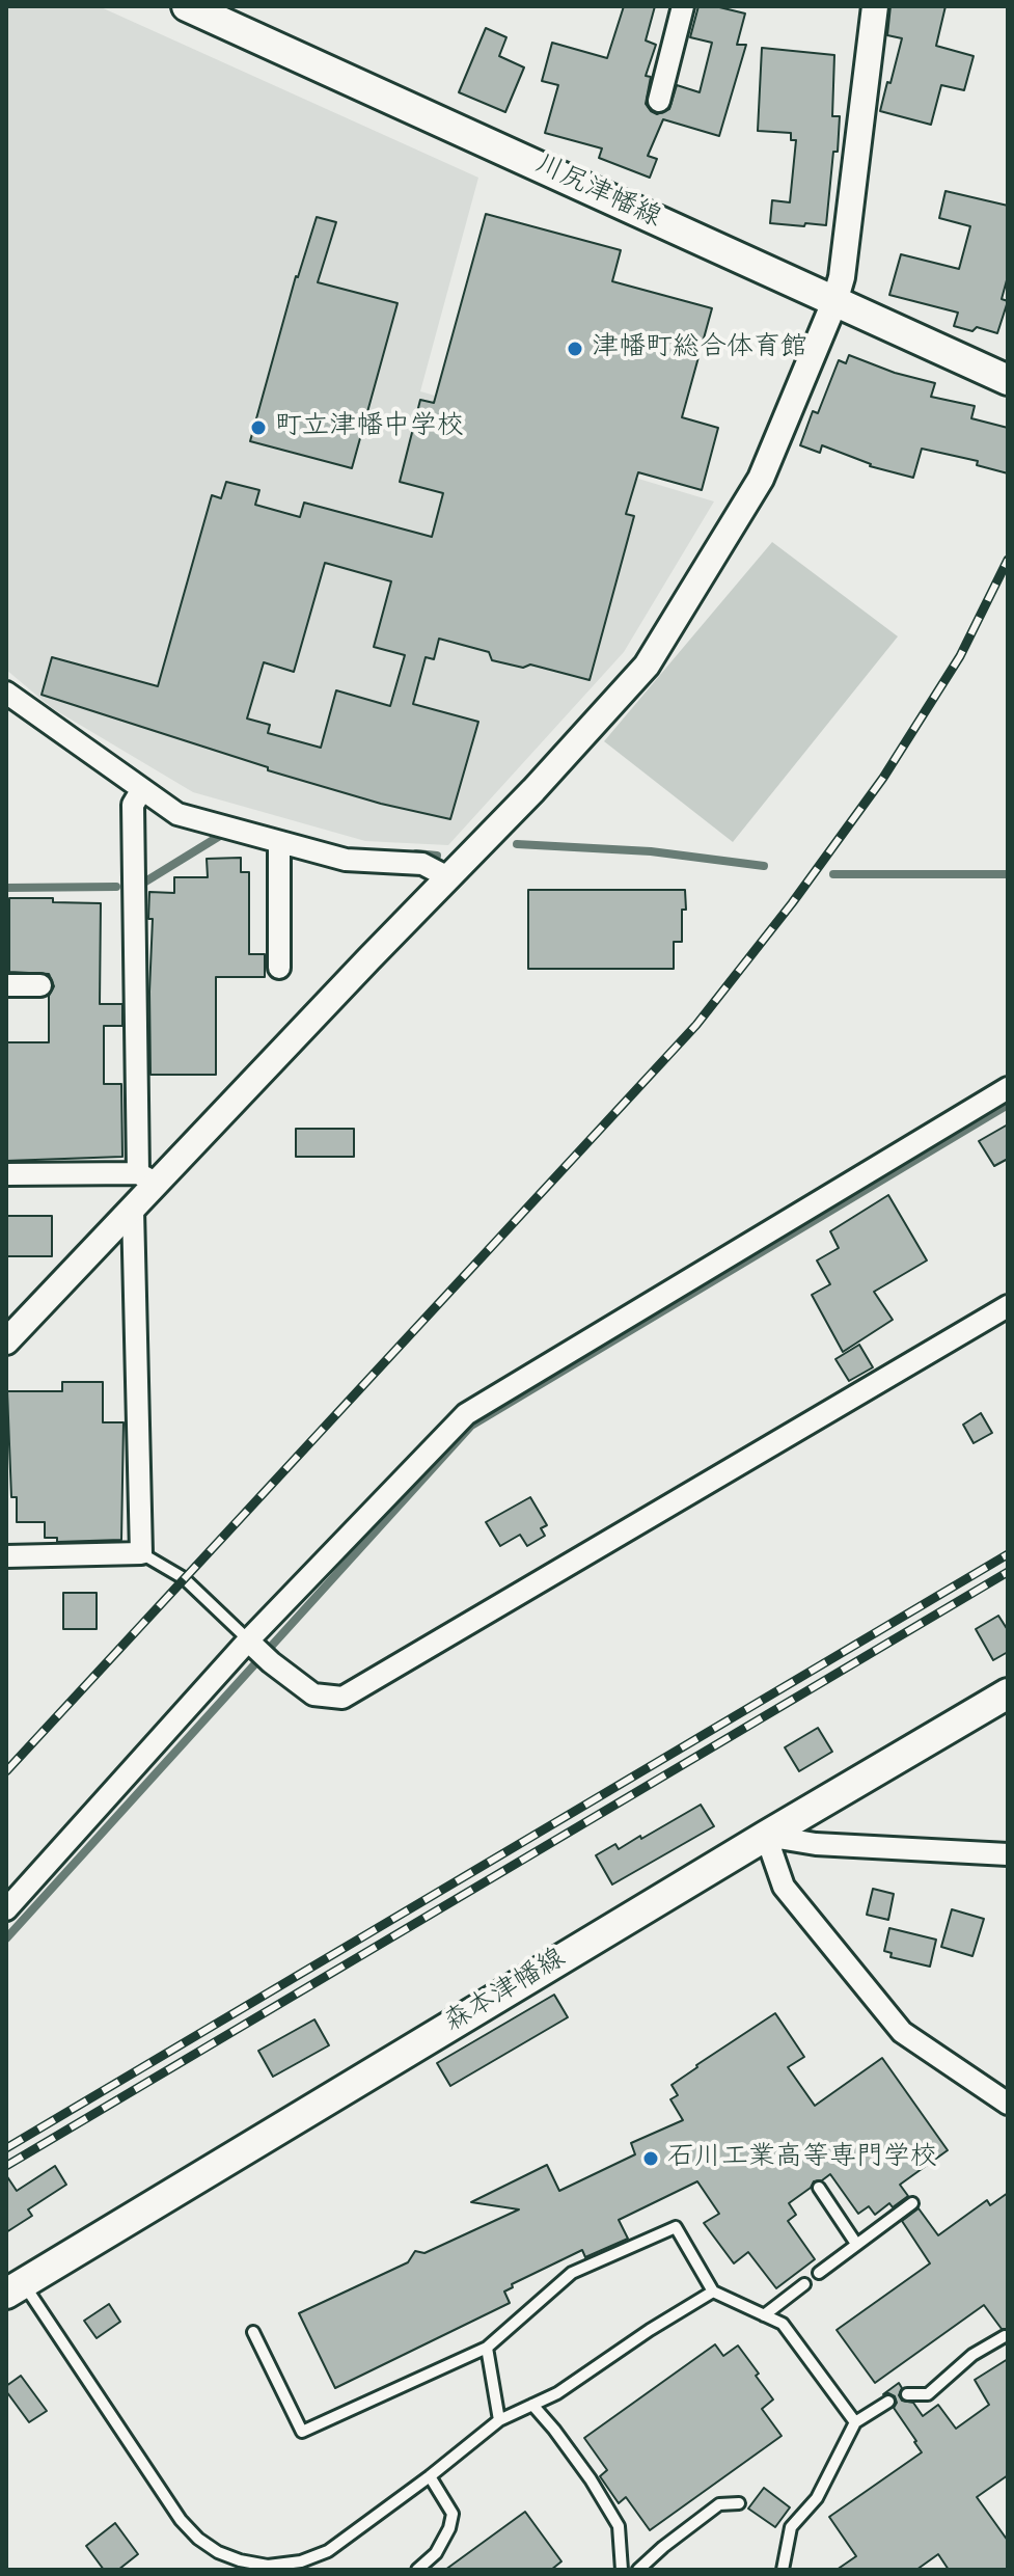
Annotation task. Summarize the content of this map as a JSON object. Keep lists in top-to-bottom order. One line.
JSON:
{"streets":{"main road":["川尻津幡線","森本津幡線"]},"places":["津幡町総合体育館","町立津幡中学校","石川工業高等専門学校"]}
